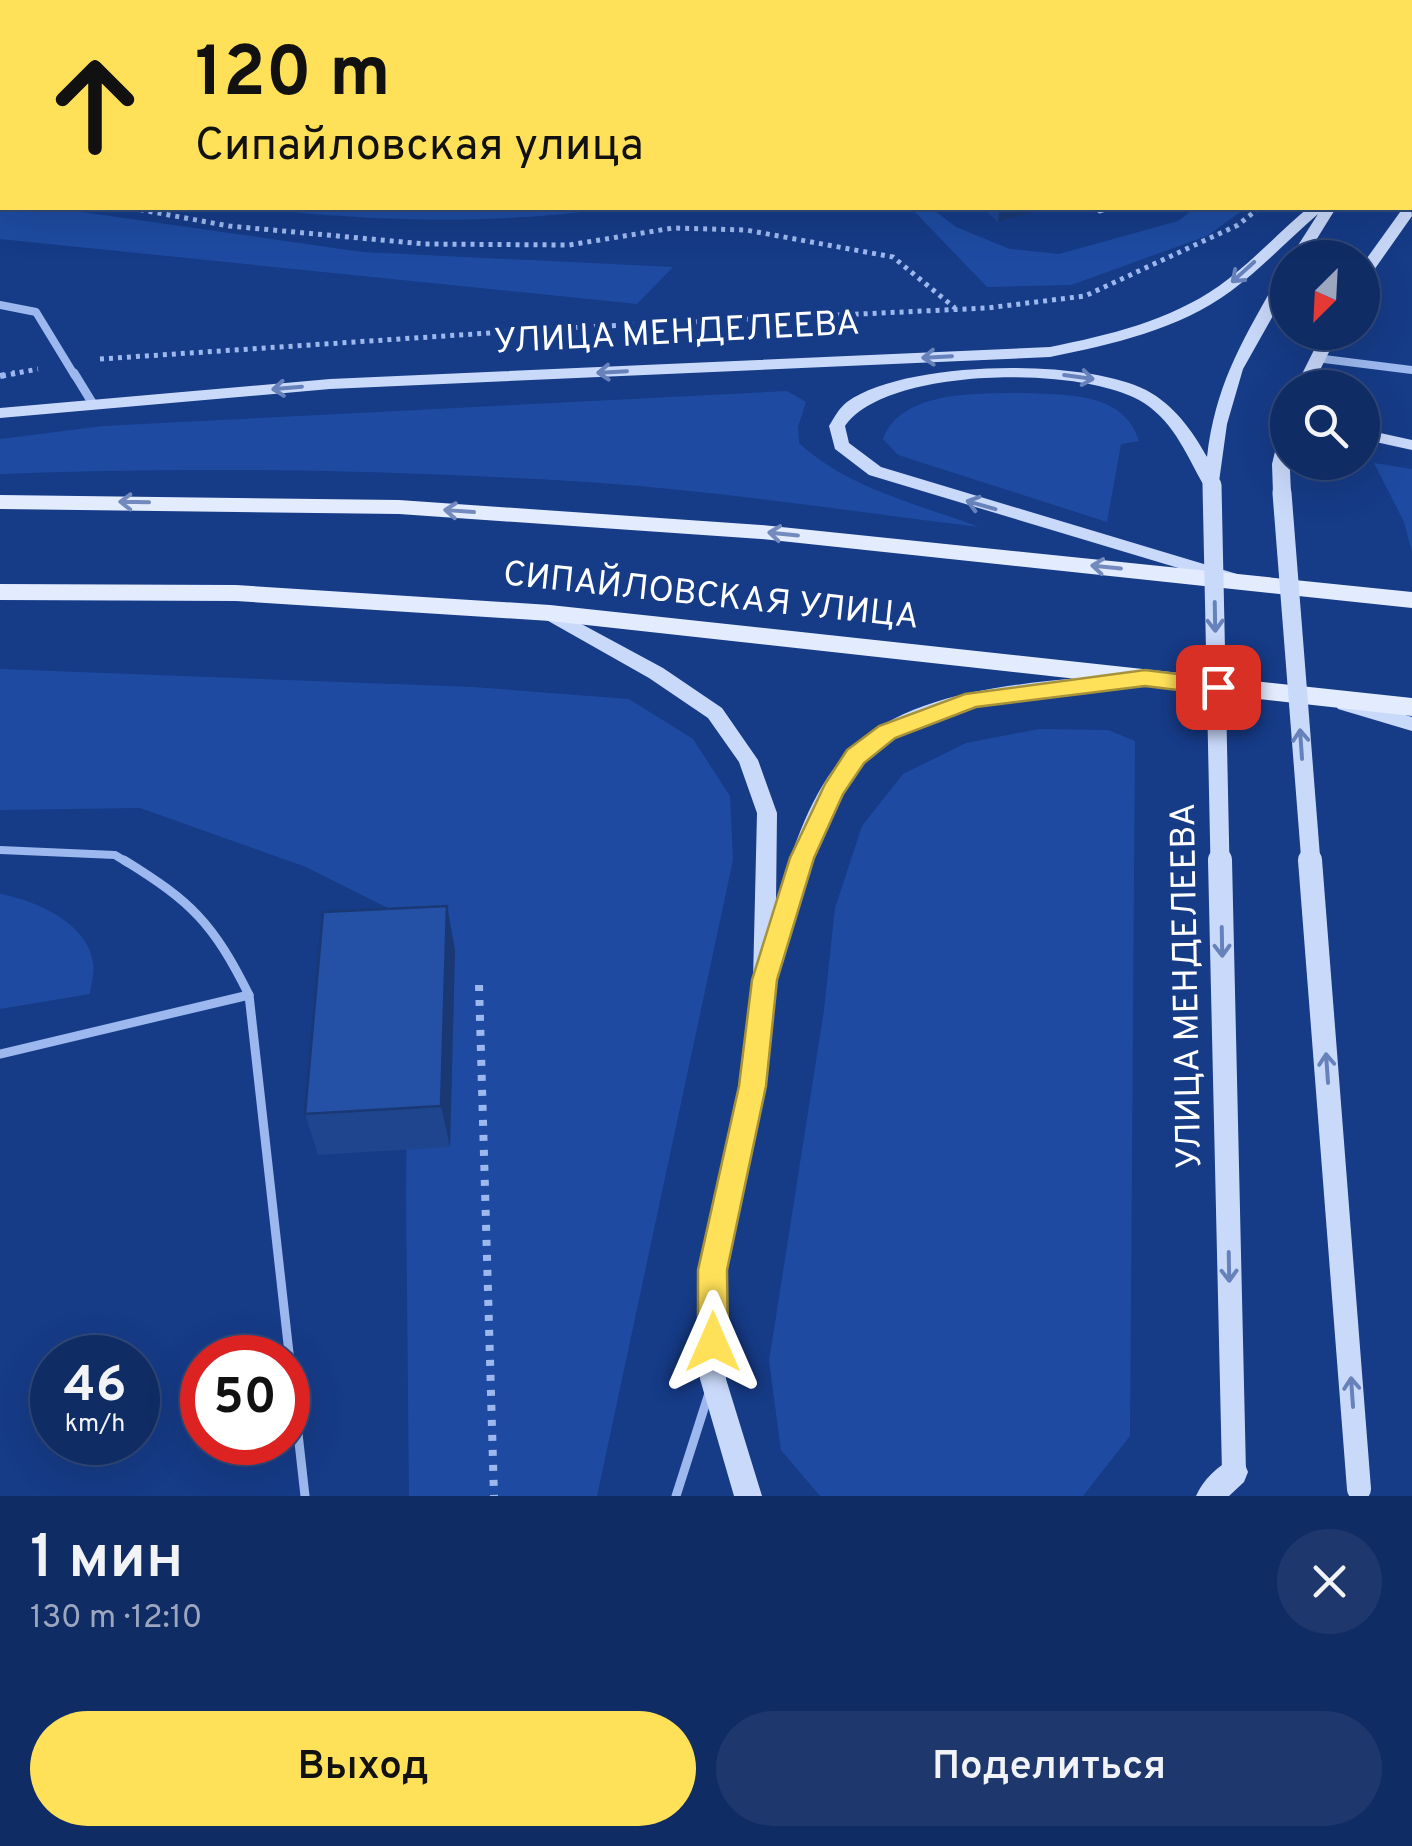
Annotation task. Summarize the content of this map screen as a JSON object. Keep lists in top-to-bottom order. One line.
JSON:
{"streets":{"main road":["УЛИЦА МЕНДЕЛЕЕВА","СИПАЙЛОВСКАЯ УЛИЦА"]},"north":"bottom left","page":{"turn":["120 m","Сипайловская улица"],"speed":"46 km/h","limit":"50","heading":["1 мин","130 m · 12:10"],"buttons":["Выход","Поделиться"]}}
